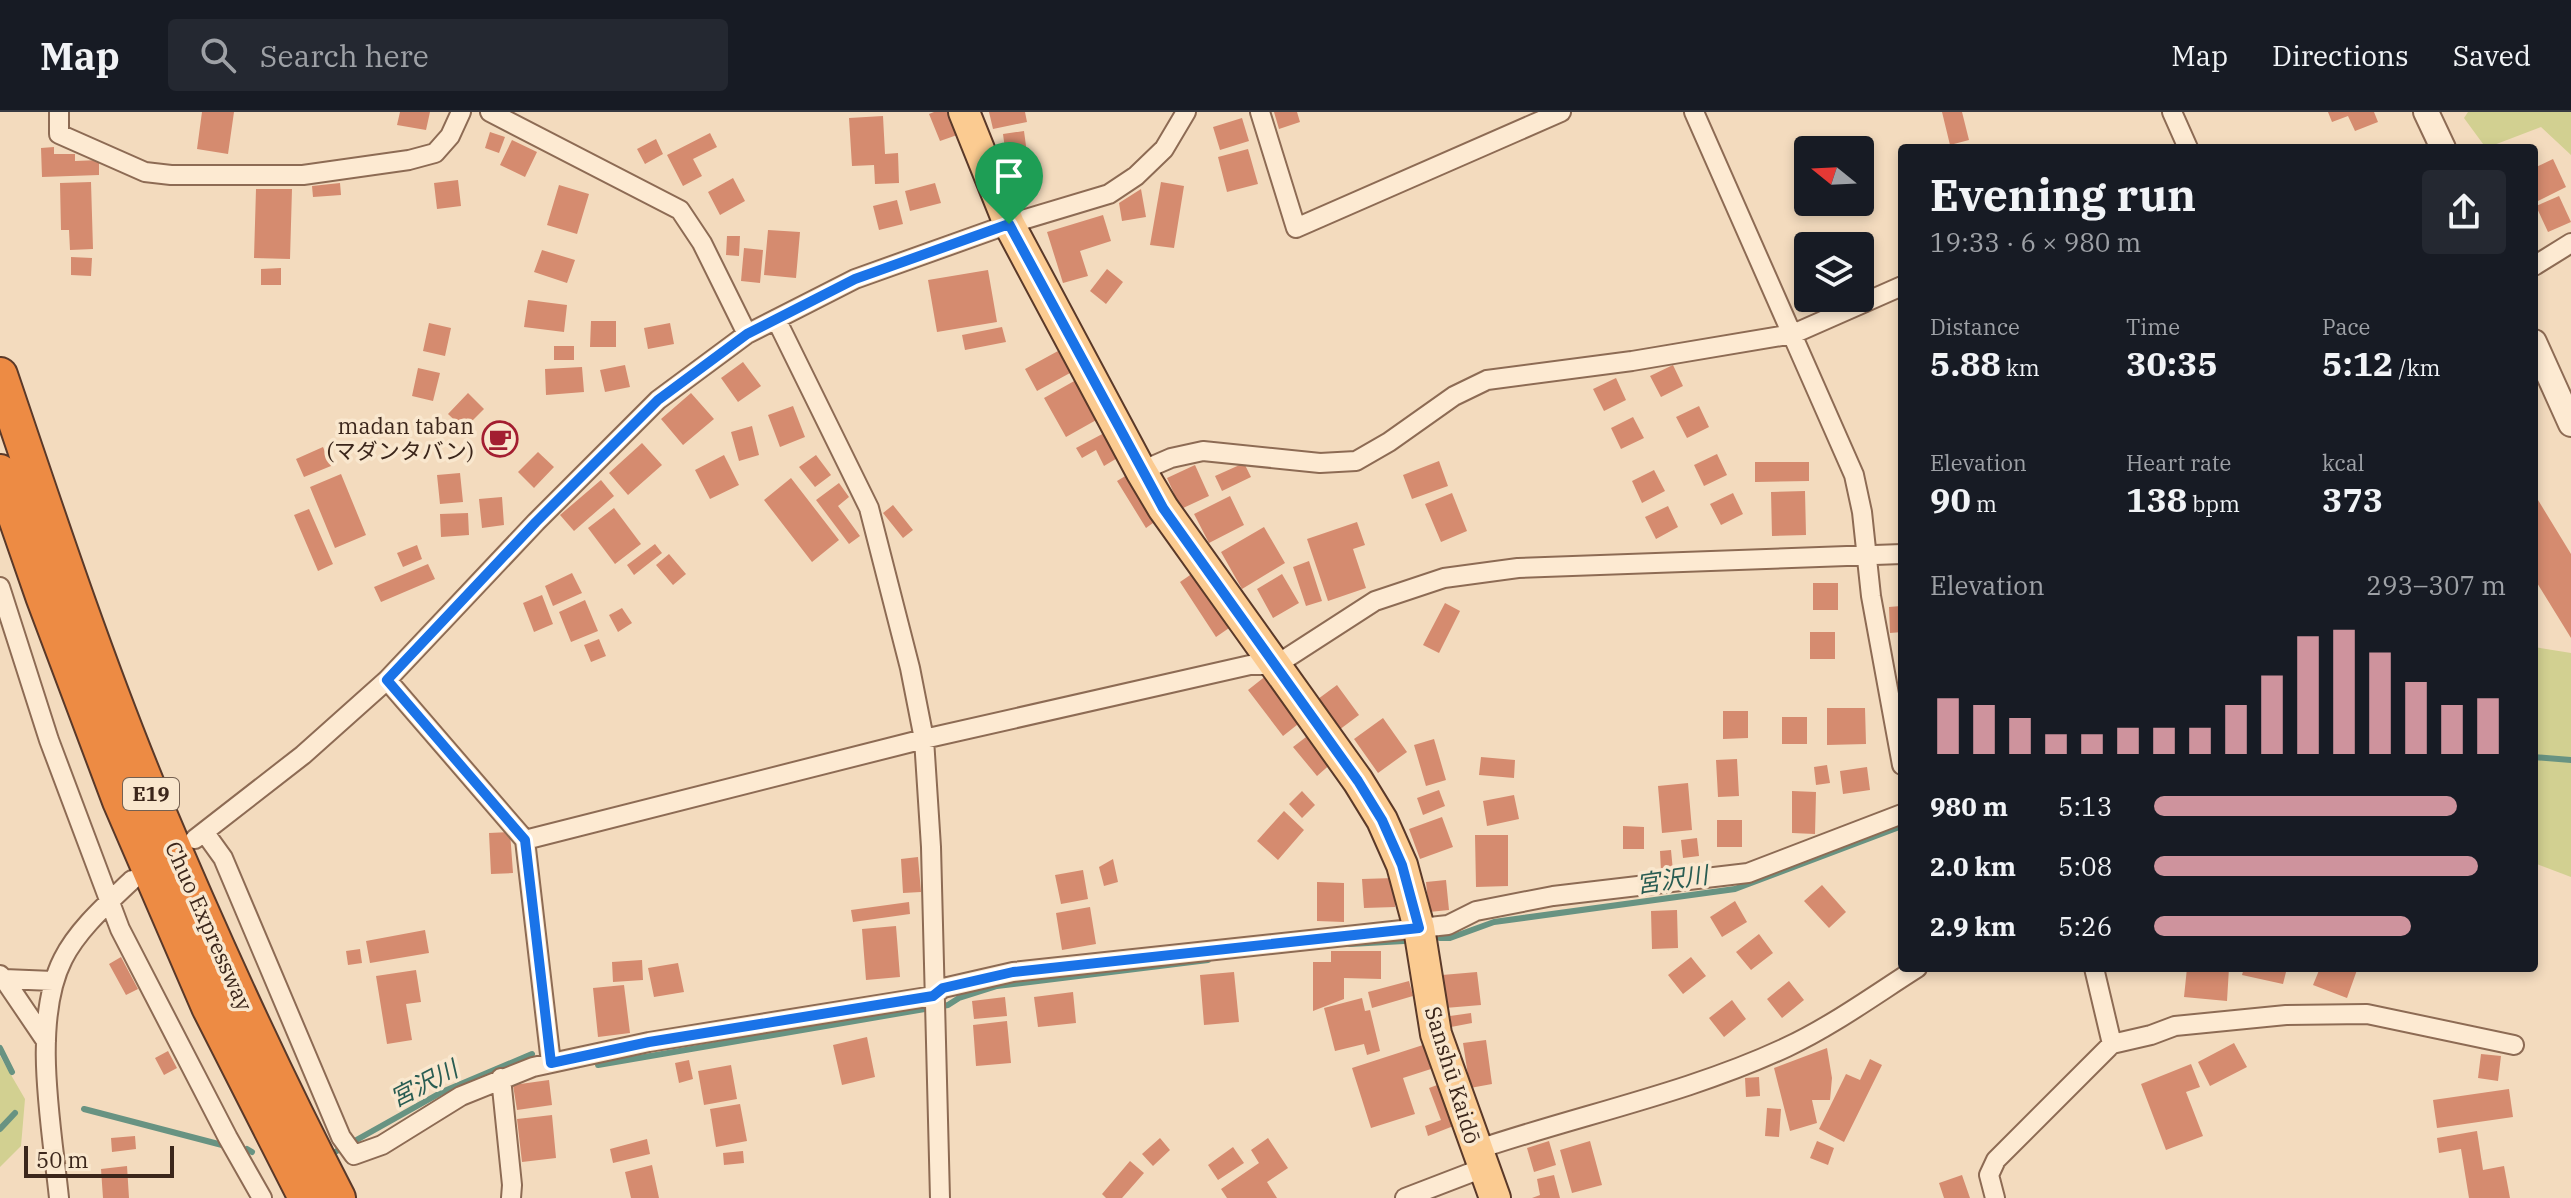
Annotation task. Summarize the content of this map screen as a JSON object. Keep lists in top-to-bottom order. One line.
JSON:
{"streets":{"highway":["E19","Chuo Expressway"],"main road":["Sanshū Kaidō"]},"water":["宮沢川"],"places":{"cafe":["madan taban (マダンタバン)"]},"scale_bar":"50 m","north":"left","page":{"header":"Map","search":"Search here","nav":["Map","Directions","Saved"],"heading":["Evening run","19:33 · 6 × 980 m"],"stats":[["Distance","5.88 km"],["Time","30:35"],["Pace","5:12 /km"],["Elevation","90 m"],["Heart rate","138 bpm"],["kcal","373"]],"chart":["Elevation","293–307 m"],"list":[{"name":"980 m","note":"5:13"},{"name":"2.0 km","note":"5:08"},{"name":"2.9 km","note":"5:26"}],"scale":"50 m"}}
